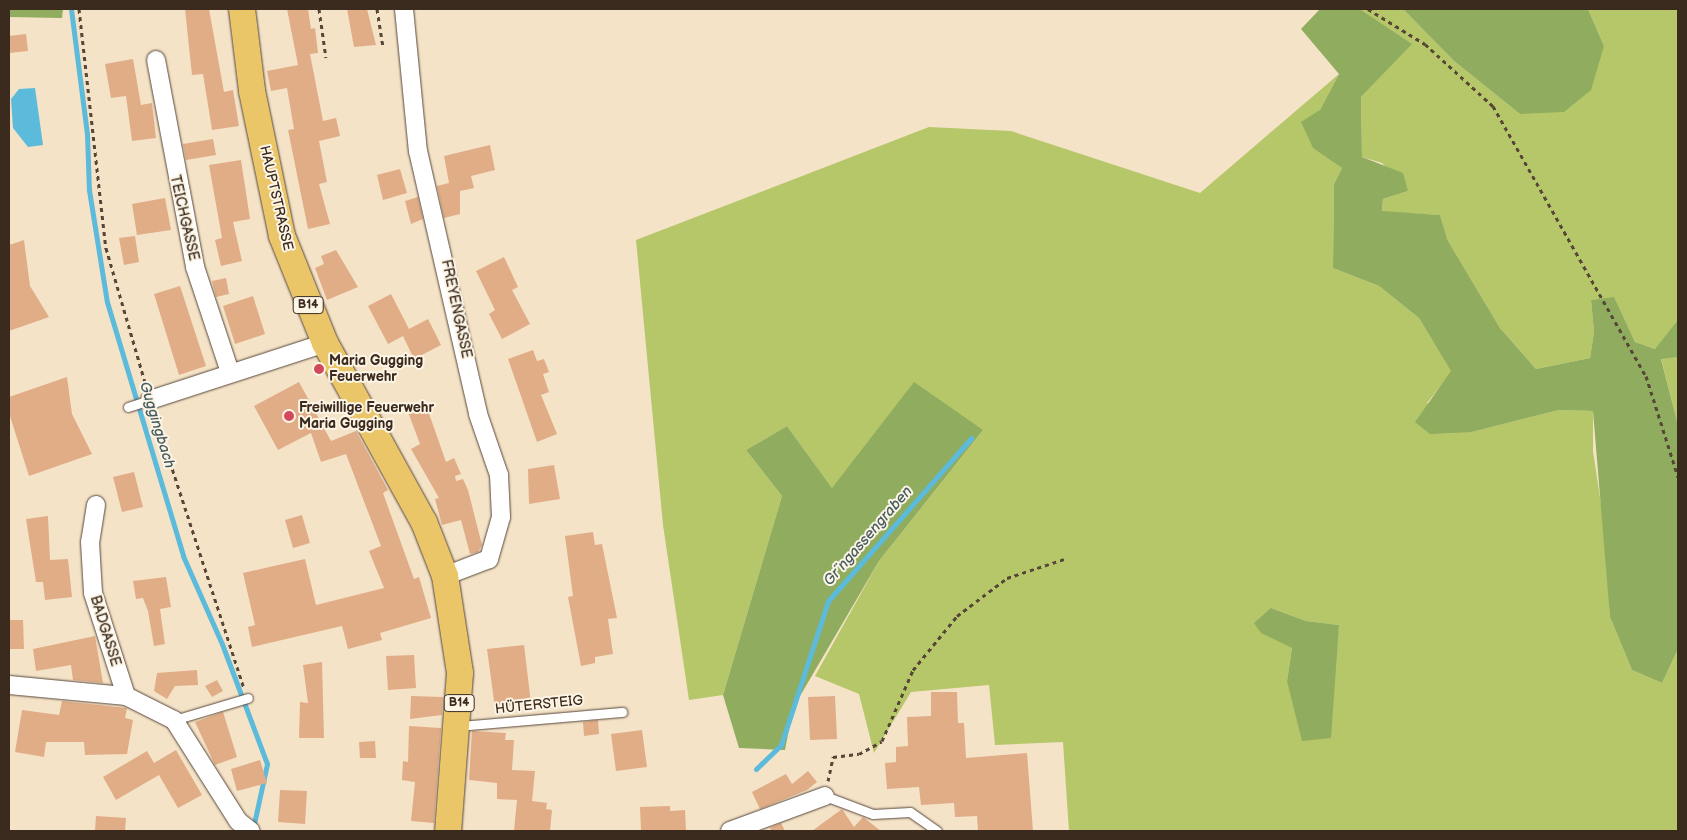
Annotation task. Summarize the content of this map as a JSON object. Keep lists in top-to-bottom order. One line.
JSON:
{"streets":{"main road":["HAUPTSTRASSE","B14"],"street":["TEICHGASSE","FREYENGASSE","BADGASSE"],"lane":["HÜTERSTEIG"]},"crossings":[["HAUPTSTRASSE","FREYENGASSE"],["HAUPTSTRASSE","HÜTERSTEIG"]],"water":["Guggingbach","Gr¨ngassengraben"],"places":["Maria Gugging Feuerwehr","Freiwillige Feuerwehr Maria Gugging"]}
